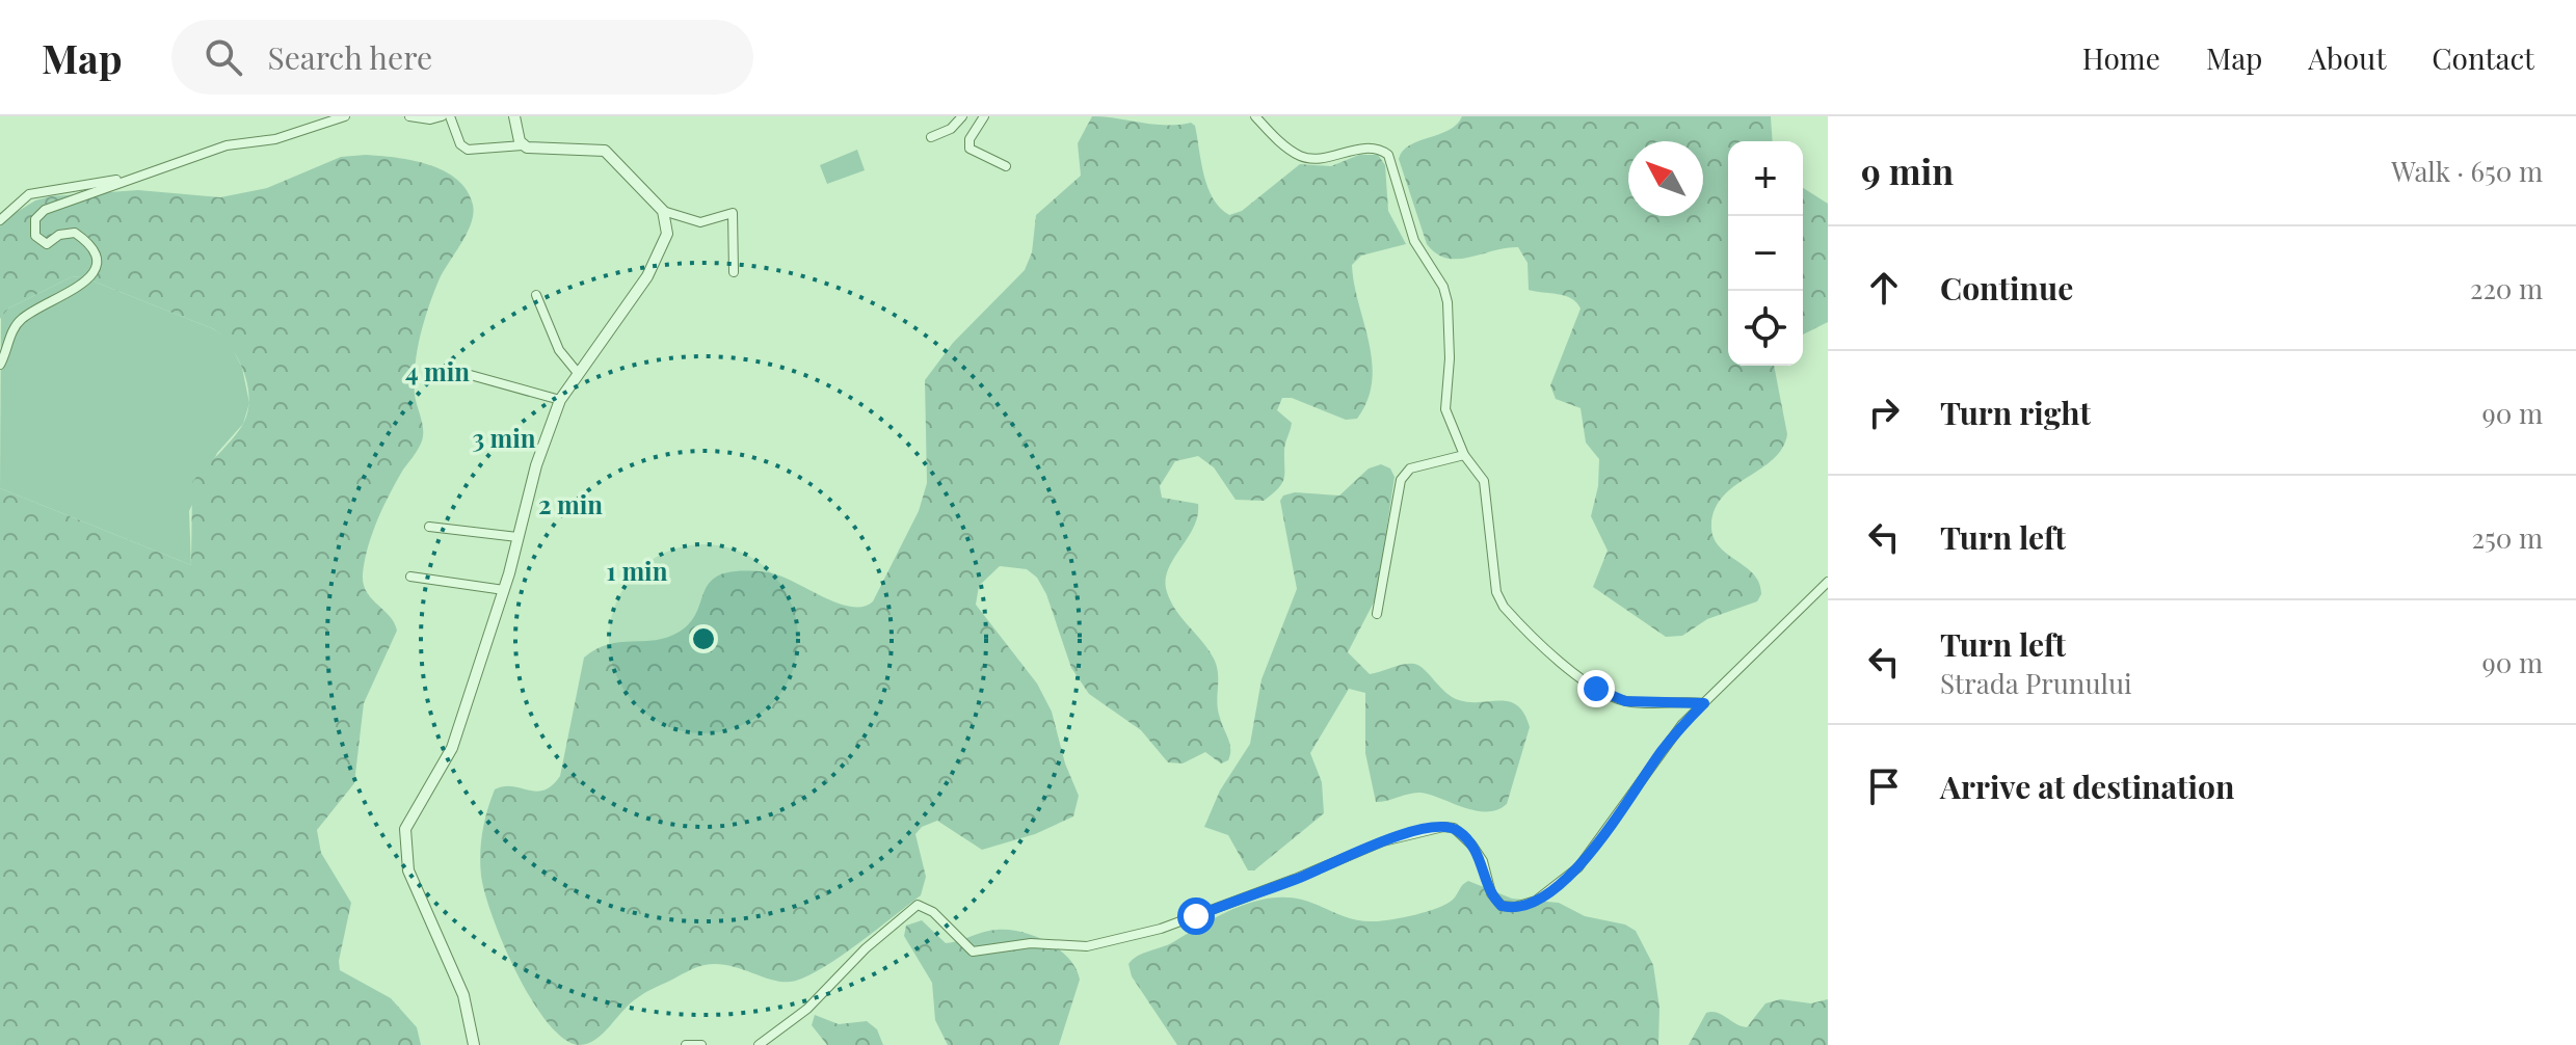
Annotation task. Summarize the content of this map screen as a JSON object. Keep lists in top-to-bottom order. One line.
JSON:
{"north":"top left","page":{"header":"Map","search":"Search here","nav":["Home","Map","About","Contact"],"heading":["9 min","Walk · 650 m"],"map_buttons":["+","−"],"list":[["Continue","220 m"],["Turn right","90 m"],["Turn left","250 m"],["Turn left","Strada Prunului","90 m"],"Arrive at destination"]},"rings":["4 min","3 min","2 min","1 min"]}
